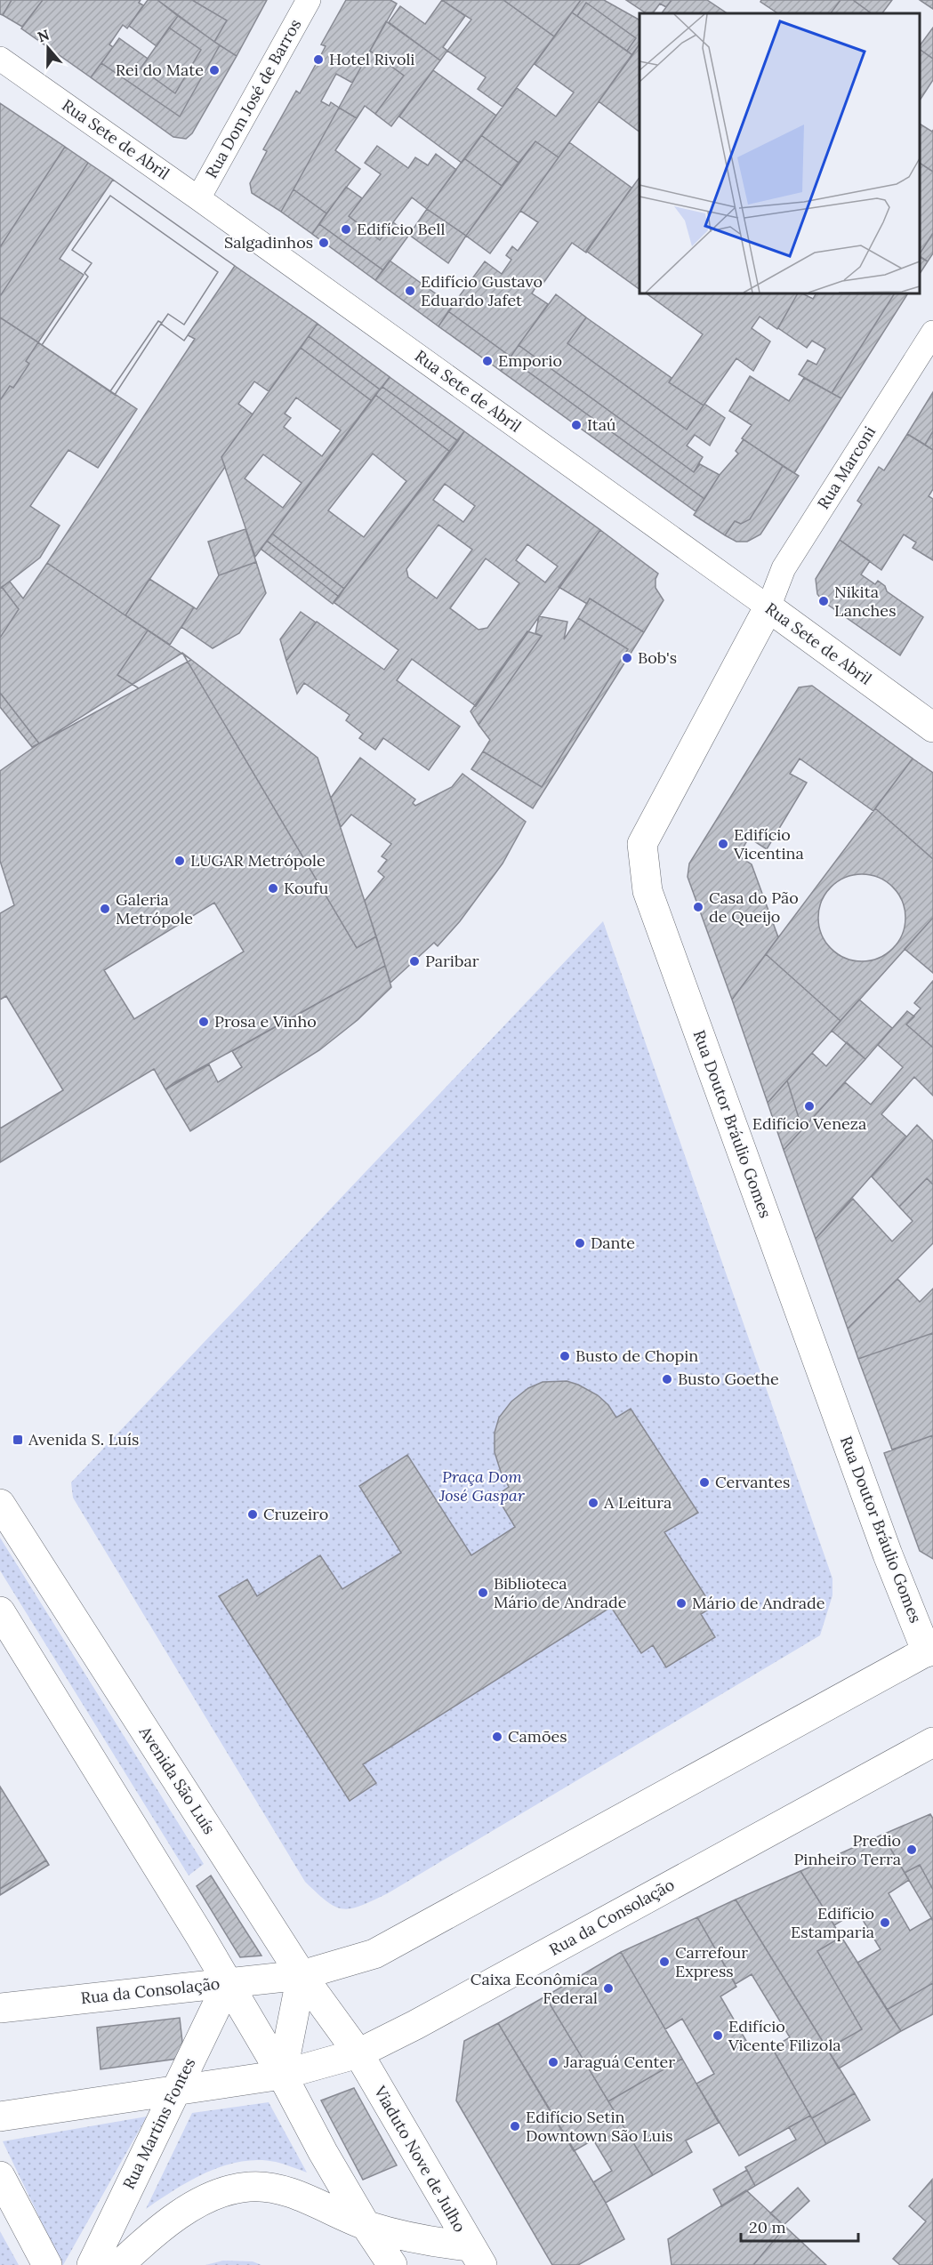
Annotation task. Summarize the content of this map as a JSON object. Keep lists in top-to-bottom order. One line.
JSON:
{"streets":{"main road":["Rua Sete de Abril","Rua Doutor Bráulio Gomes","Avenida São Luís","Rua da Consolação","Rua Martins Fontes","Viaduto Nove de Julho"],"street":["Rua Dom José de Barros","Rua Marconi"]},"crossings":[["Rua Dom José de Barros","Rua Sete de Abril"],["Rua Sete de Abril","Rua Marconi"],["Rua Sete de Abril","Rua Doutor Bráulio Gomes"],["Rua Marconi","Rua Doutor Bráulio Gomes"],["Rua Doutor Bráulio Gomes","Rua da Consolação"],["Avenida São Luís","Rua da Consolação"],["Avenida São Luís","Viaduto Nove de Julho"],["Rua da Consolação","Rua Martins Fontes"],["Rua da Consolação","Viaduto Nove de Julho"]],"parks":["Praça Dom José Gaspar"],"places":{"other":["Hotel Rivoli","Rei do Mate","Edifício Bell","Salgadinhos","Edifício Gustavo Eduardo Jafet","Emporio","Itaú","Nikita Lanches","Bob's","Edifício Vicentina","LUGAR Metrópole","Koufu","Casa do Pão de Queijo","Galeria Metrópole","Paribar","Prosa e Vinho","Edifício Veneza","Dante","Busto de Chopin","Busto Goethe","Cervantes","A Leitura","Cruzeiro","Biblioteca Mário de Andrade","Mário de Andrade","Camões","Predio Pinheiro Terra","Edifício Estamparia","Carrefour Express","Caixa Econômica Federal","Edifício Vicente Filizola","Jaraguá Center","Edifício Setin Downtown São Luis"],"transit":["Avenida S. Luís"]},"scale_bar":"20 m","north":"top"}
